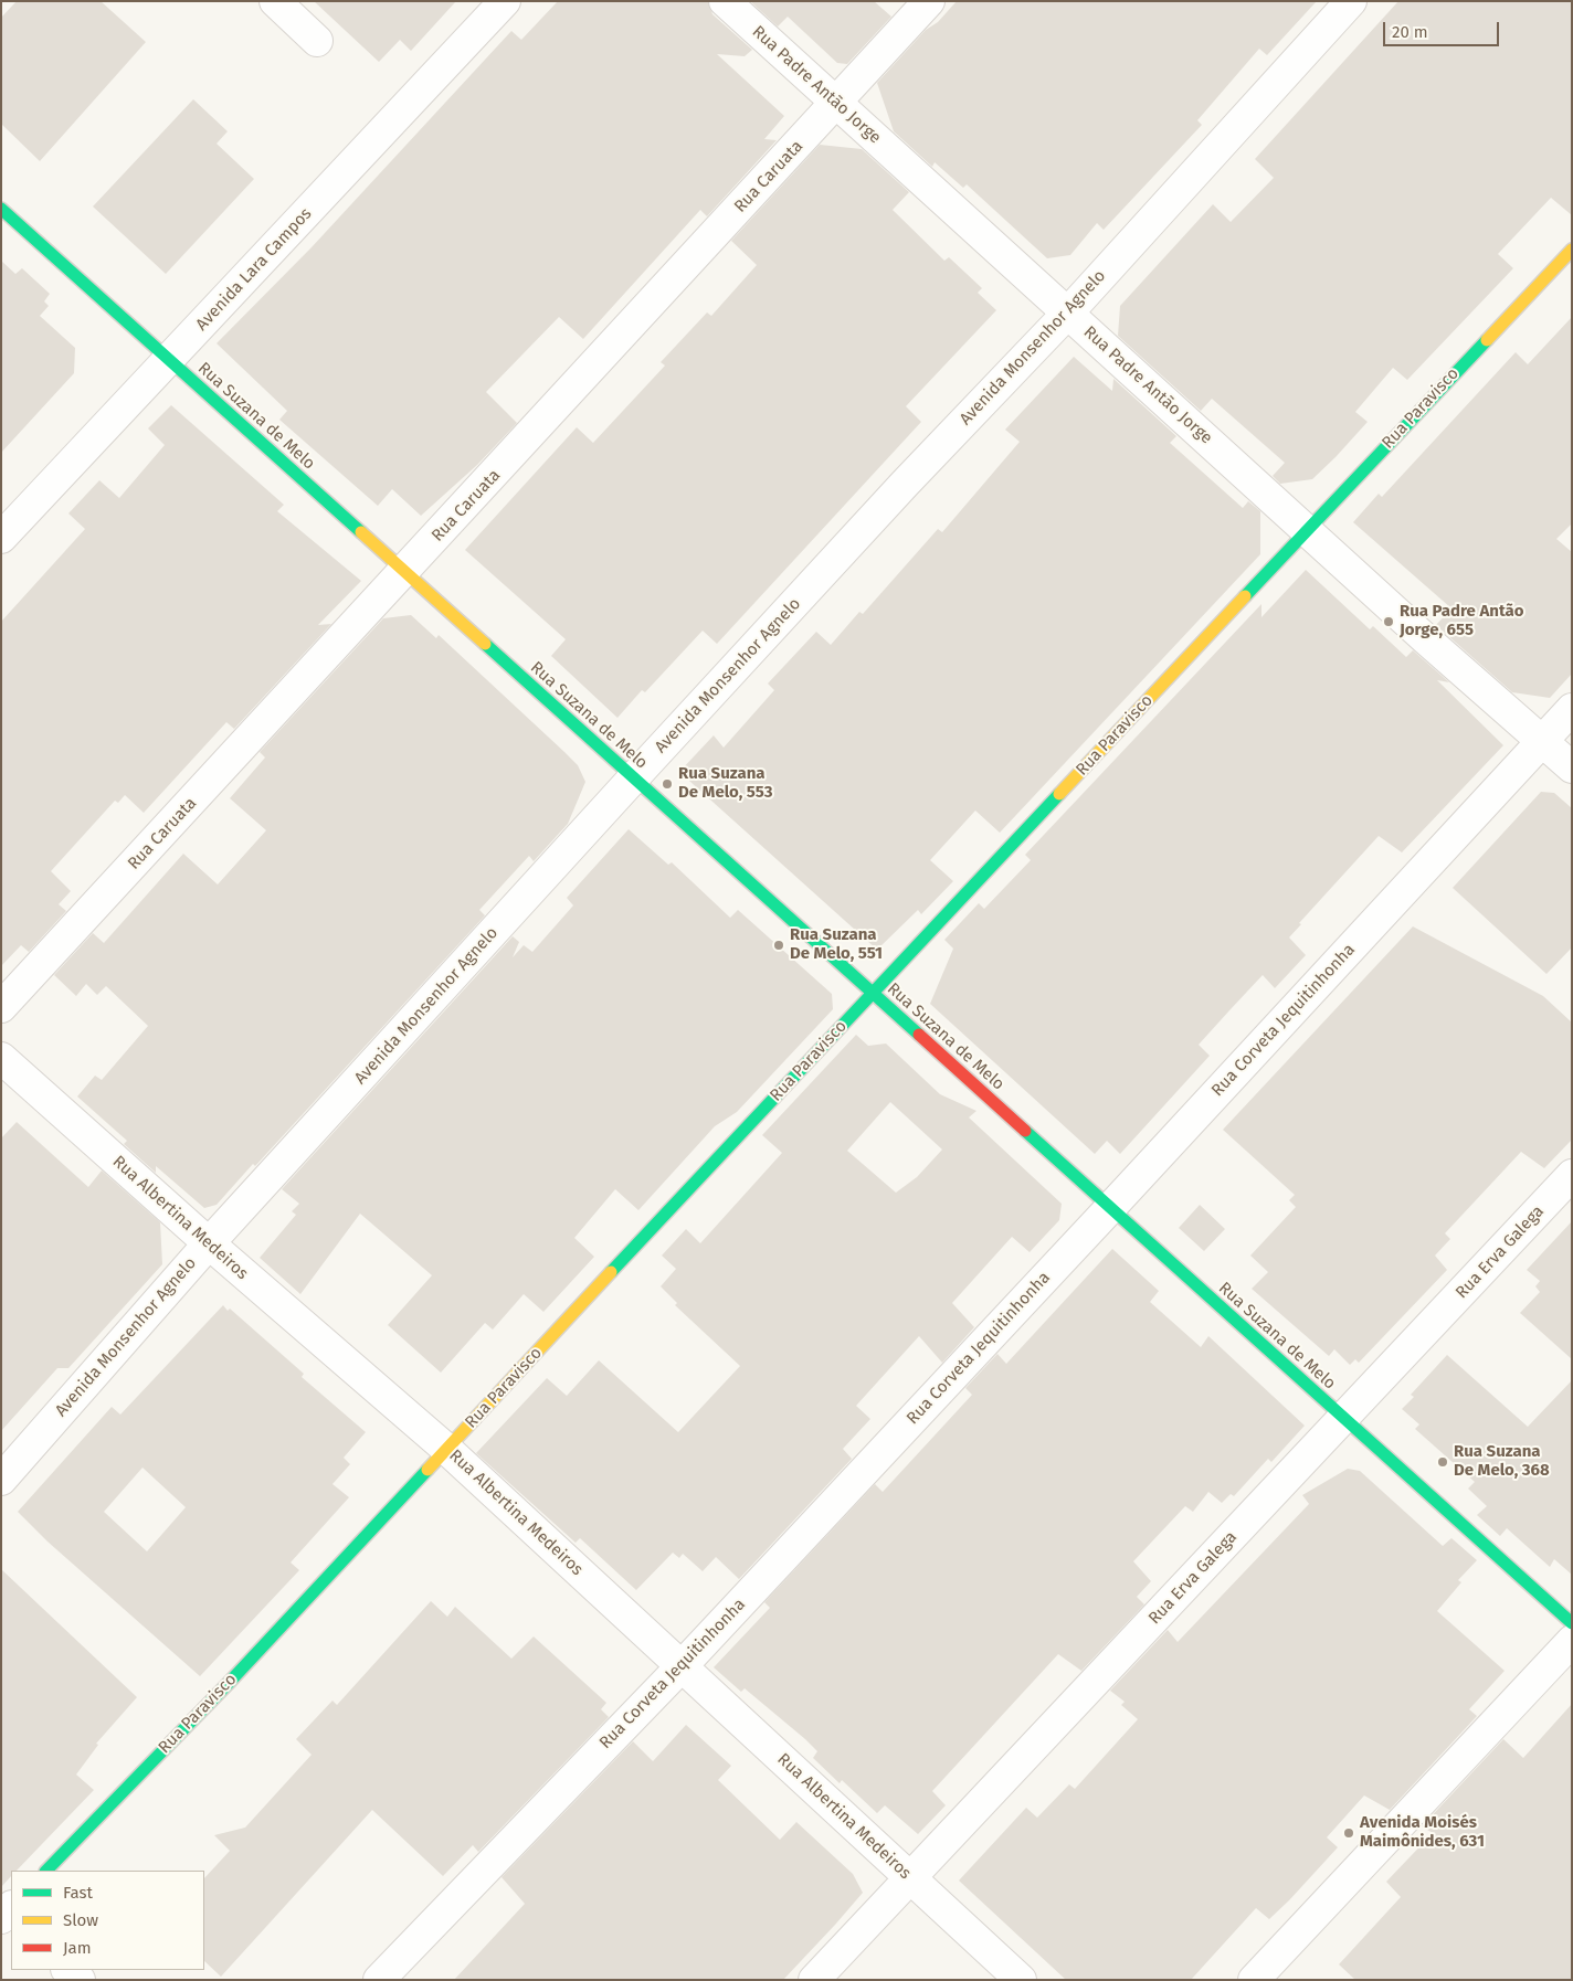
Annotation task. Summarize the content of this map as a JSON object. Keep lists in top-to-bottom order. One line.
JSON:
{"streets":{"street":["Rua Padre Antão Jorge","Rua Caruata","Avenida Lara Campos","Avenida Monsenhor Agnelo","Rua Paravisco","Rua Suzana de Melo","Rua Corveta Jequitinhonha","Rua Albertina Medeiros","Rua Erva Galega"]},"crossings":[["Rua Padre Antão Jorge","Rua Caruata"],["Rua Padre Antão Jorge","Avenida Monsenhor Agnelo"],["Rua Padre Antão Jorge","Rua Paravisco"],["Rua Padre Antão Jorge","Rua Corveta Jequitinhonha"],["Rua Caruata","Rua Suzana de Melo"],["Avenida Lara Campos","Rua Suzana de Melo"],["Avenida Monsenhor Agnelo","Rua Suzana de Melo"],["Avenida Monsenhor Agnelo","Rua Albertina Medeiros"],["Rua Paravisco","Rua Suzana de Melo"],["Rua Paravisco","Rua Albertina Medeiros"],["Rua Suzana de Melo","Rua Corveta Jequitinhonha"],["Rua Suzana de Melo","Rua Erva Galega"],["Rua Corveta Jequitinhonha","Rua Albertina Medeiros"],["Rua Albertina Medeiros","Rua Erva Galega"]],"places":["Rua Padre Antão Jorge, 655","Rua Suzana De Melo, 553","Rua Suzana De Melo, 551","Rua Suzana De Melo, 368","Avenida Moisés Maimônides, 631"],"legend":["Fast","Slow","Jam"],"scale_bar":"20 m"}
